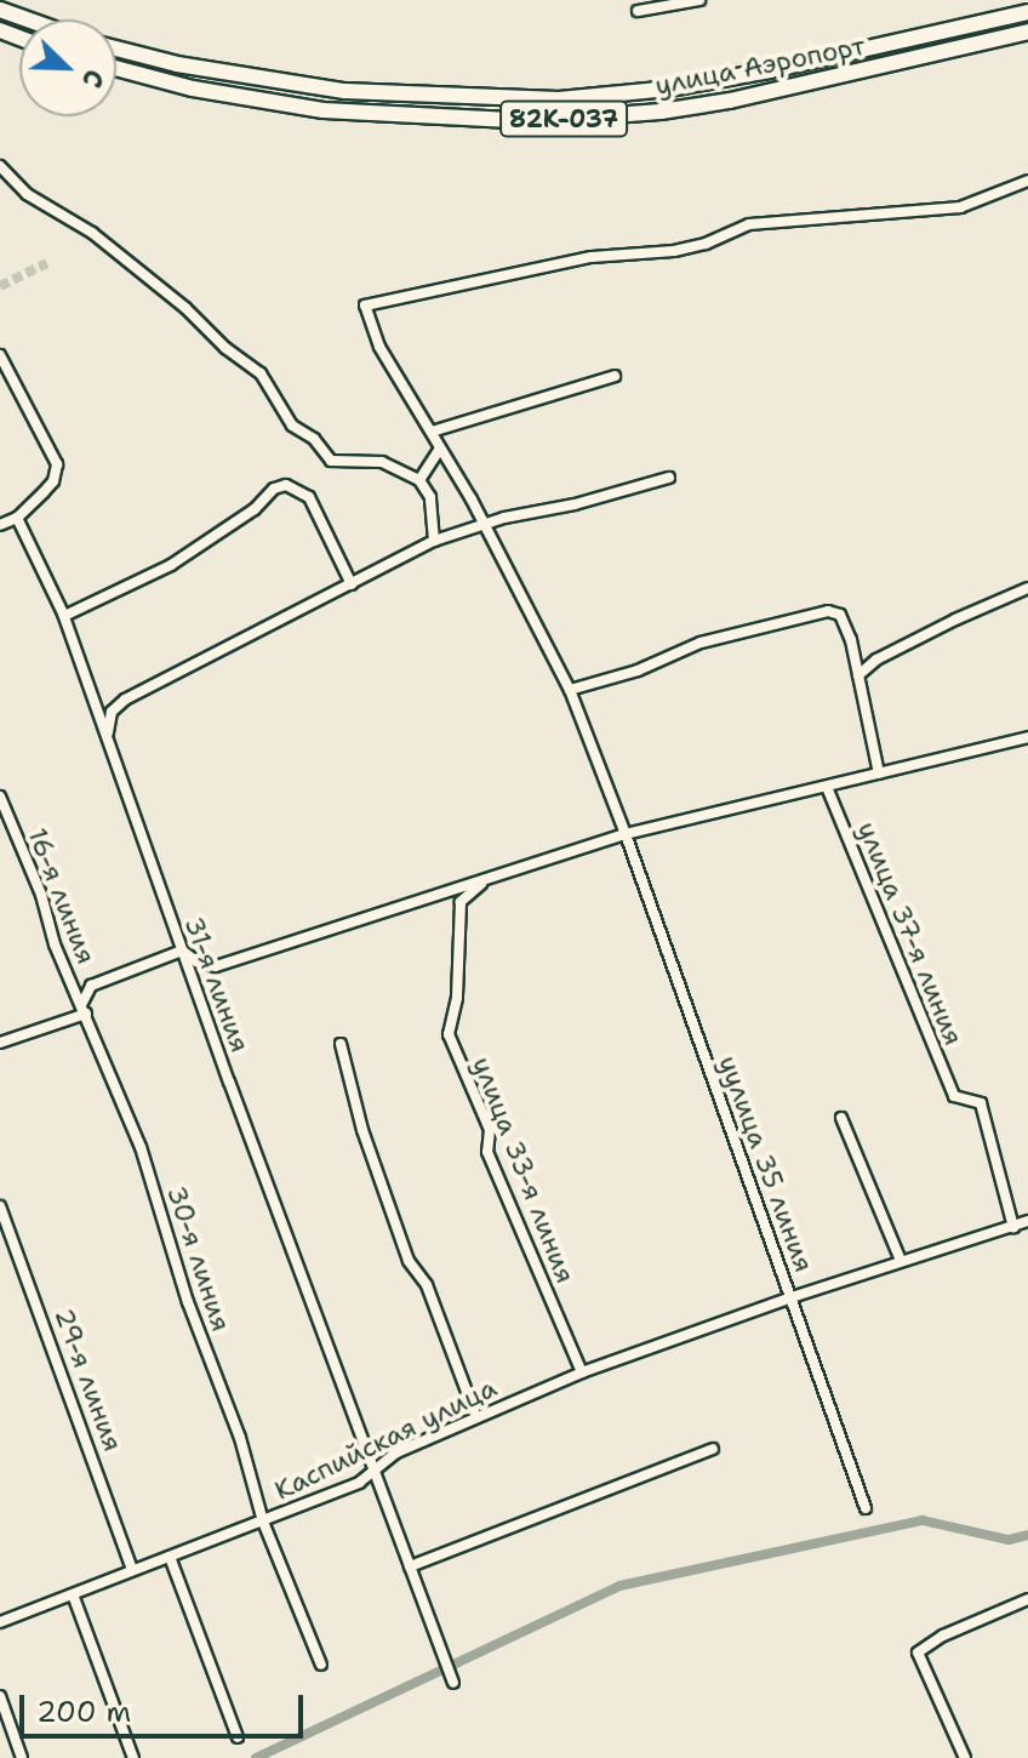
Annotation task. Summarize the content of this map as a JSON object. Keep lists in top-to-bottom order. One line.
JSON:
{"streets":{"main road":["улица Аэропорт","82К-037"],"street":["16-я линия","улица 37-я линия","31-я линия","уулица 35 линия","улица 33-я линия","30-я линия","29-я линия","Каспийская улица"]},"crossings":[["16-я линия","30-я линия"],["улица 37-я линия","Каспийская улица"],["31-я линия","Каспийская улица"],["уулица 35 линия","Каспийская улица"],["улица 33-я линия","Каспийская улица"],["30-я линия","Каспийская улица"],["29-я линия","Каспийская улица"]],"scale_bar":"200 m","north":"bottom right"}
